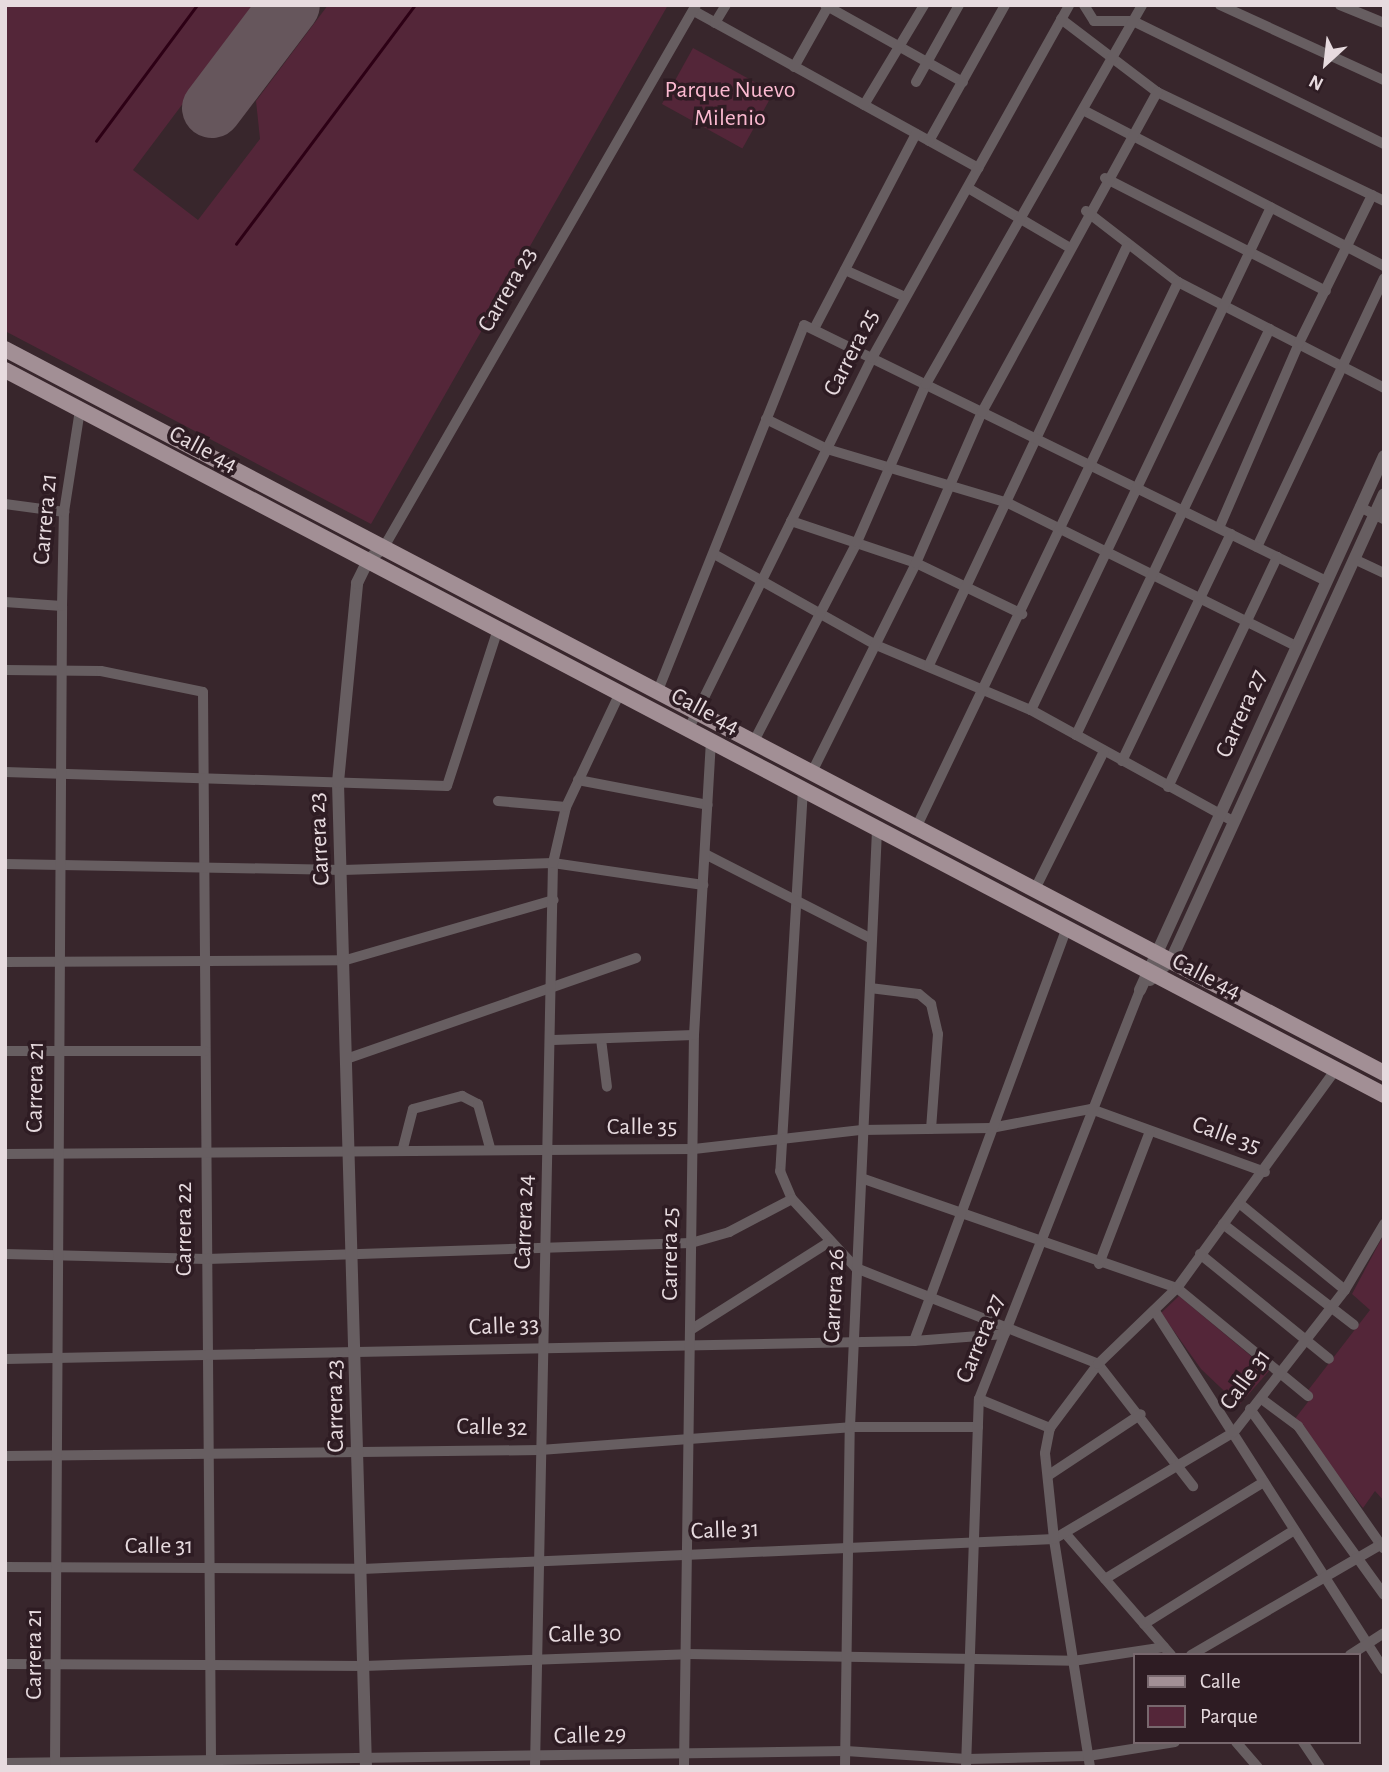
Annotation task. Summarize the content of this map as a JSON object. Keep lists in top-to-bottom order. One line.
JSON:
{"streets":{"main road":["Calle 44"],"street":["Carrera 23","Carrera 25","Carrera 21","Carrera 27","Calle 35","Carrera 24","Carrera 22","Carrera 26","Calle 33","Calle 31","Calle 32","Calle 30","Calle 29"]},"crossings":[["Carrera 23","Calle 44"],["Carrera 23","Calle 35"],["Carrera 23","Calle 33"],["Carrera 23","Calle 31"],["Carrera 23","Calle 32"],["Carrera 23","Calle 30"],["Carrera 23","Calle 29"],["Carrera 25","Calle 44"],["Carrera 25","Calle 35"],["Carrera 25","Calle 33"],["Carrera 25","Calle 31"],["Carrera 25","Calle 32"],["Carrera 25","Calle 30"],["Carrera 25","Calle 29"],["Calle 44","Carrera 21"],["Calle 44","Carrera 27"],["Calle 44","Carrera 24"],["Calle 44","Carrera 26"],["Carrera 21","Calle 35"],["Carrera 21","Carrera 22"],["Carrera 21","Calle 33"],["Carrera 21","Calle 31"],["Carrera 21","Calle 32"],["Carrera 21","Calle 30"],["Carrera 21","Calle 29"],["Carrera 27","Calle 35"],["Carrera 27","Calle 33"],["Carrera 27","Calle 31"],["Carrera 27","Calle 32"],["Carrera 27","Calle 30"],["Carrera 27","Calle 29"],["Calle 35","Carrera 24"],["Calle 35","Carrera 22"],["Calle 35","Carrera 26"],["Carrera 24","Calle 33"],["Carrera 24","Calle 31"],["Carrera 24","Calle 32"],["Carrera 24","Calle 30"],["Carrera 24","Calle 29"],["Carrera 22","Calle 33"],["Carrera 22","Calle 31"],["Carrera 22","Calle 32"],["Carrera 22","Calle 30"],["Carrera 22","Calle 29"],["Carrera 26","Calle 33"],["Carrera 26","Calle 31"],["Carrera 26","Calle 32"],["Carrera 26","Calle 30"],["Carrera 26","Calle 29"]],"parks":["Parque Nuevo Milenio"],"legend":["Calle","Parque"],"north":"bottom left"}
